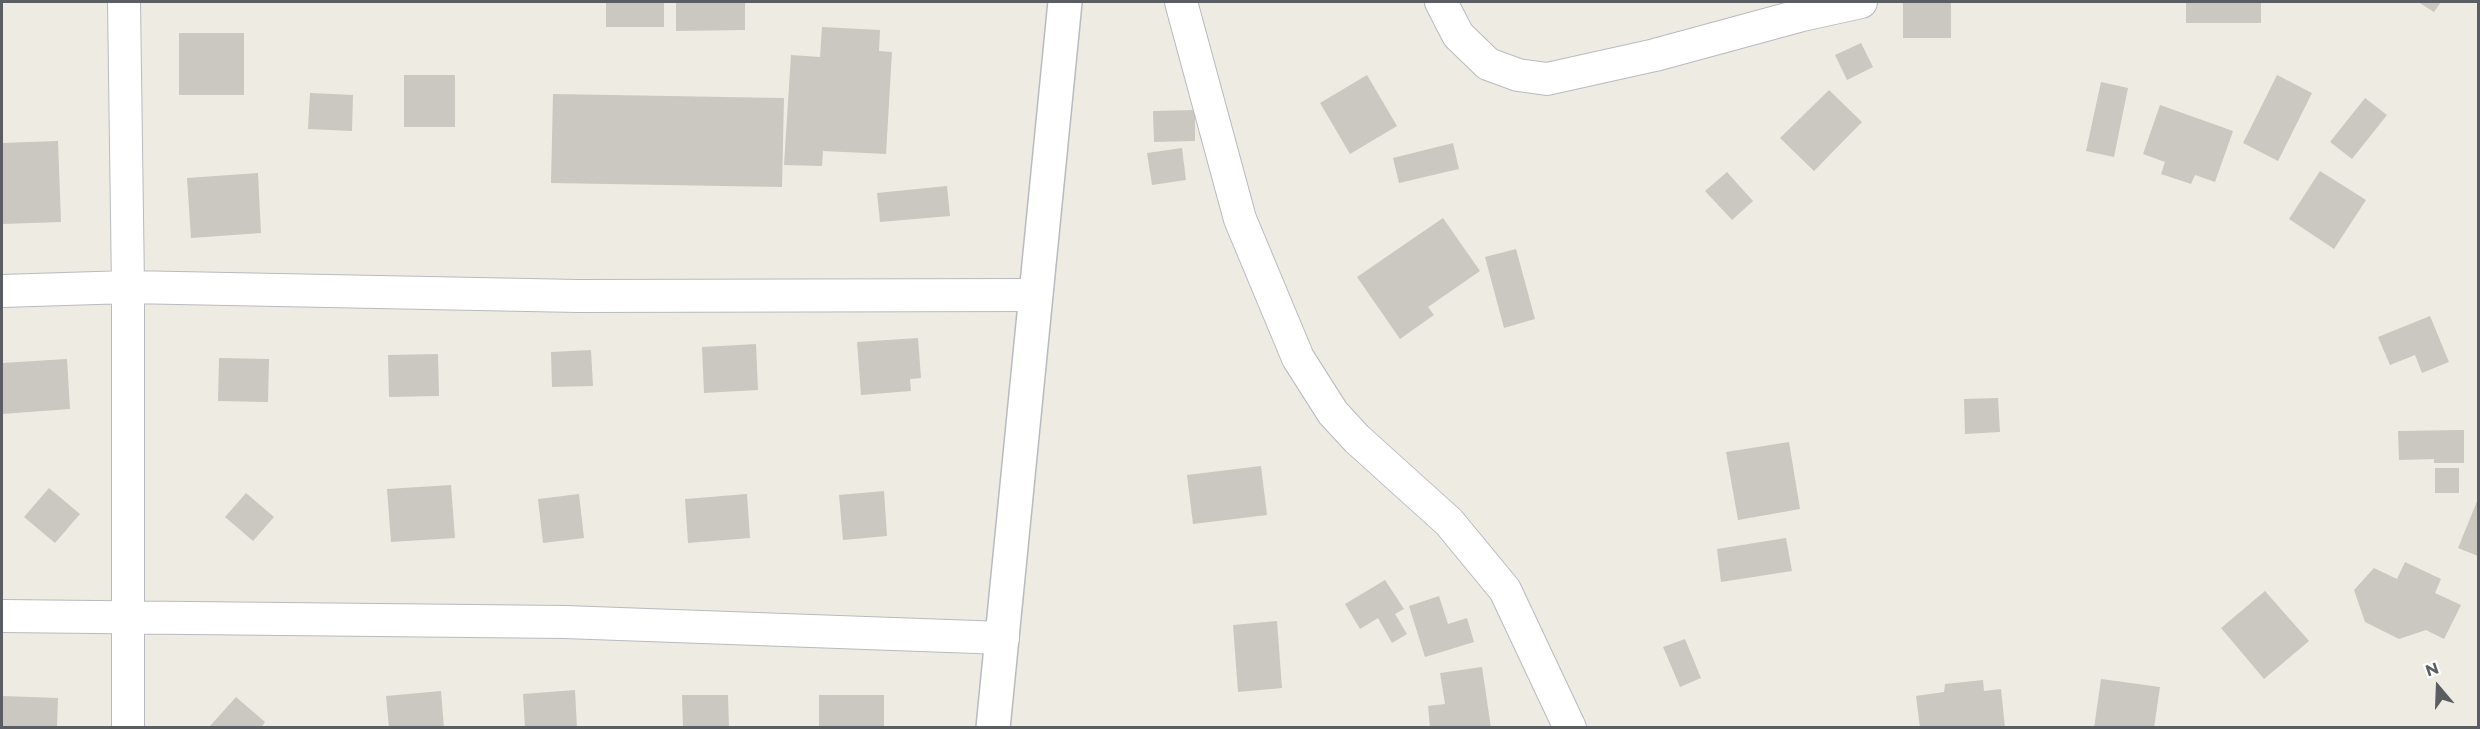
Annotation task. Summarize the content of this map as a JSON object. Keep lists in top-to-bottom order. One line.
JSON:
{"north":"top"}
